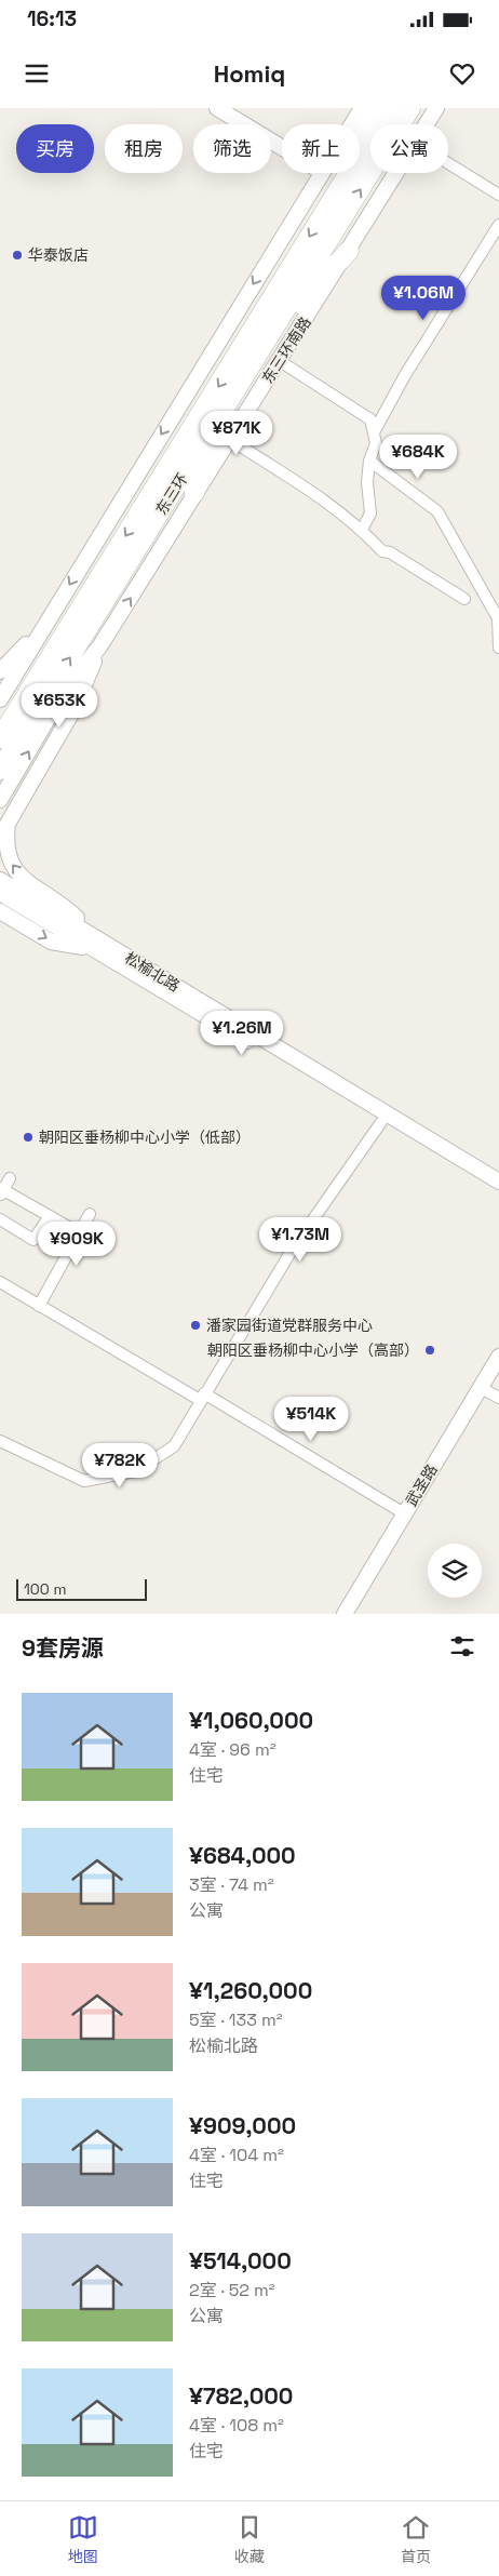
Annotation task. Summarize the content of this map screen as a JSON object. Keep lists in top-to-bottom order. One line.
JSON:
{"streets":{"highway":["东三环"],"street":["东三环南路","松榆北路","武圣路"]},"places":["华泰饭店","朝阳区垂杨柳中心小学（低部）","潘家园街道党群服务中心","朝阳区垂杨柳中心小学（高部）"],"scale_bar":"100 m","page":{"status":"16:13","header":"Homiq","chip":["买房","租房","筛选","新上","公寓"],"price":["¥1.06M","¥871K","¥684K","¥653K","¥1.26M","¥1.73M","¥909K","¥514K","¥782K"],"scale":"100 m","heading":"9套房源","list":[{"name":"¥1,060,000","note":"4室 · 96 m² · 住宅"},{"name":"¥684,000","note":"3室 · 74 m² · 公寓"},{"name":"¥1,260,000","note":"5室 · 133 m² · 松榆北路"},{"name":"¥909,000","note":"4室 · 104 m² · 住宅"},{"name":"¥514,000","note":"2室 · 52 m² · 公寓"},{"name":"¥782,000","note":"4室 · 108 m² · 住宅"}],"tabs":["地图","收藏","首页"]}}
